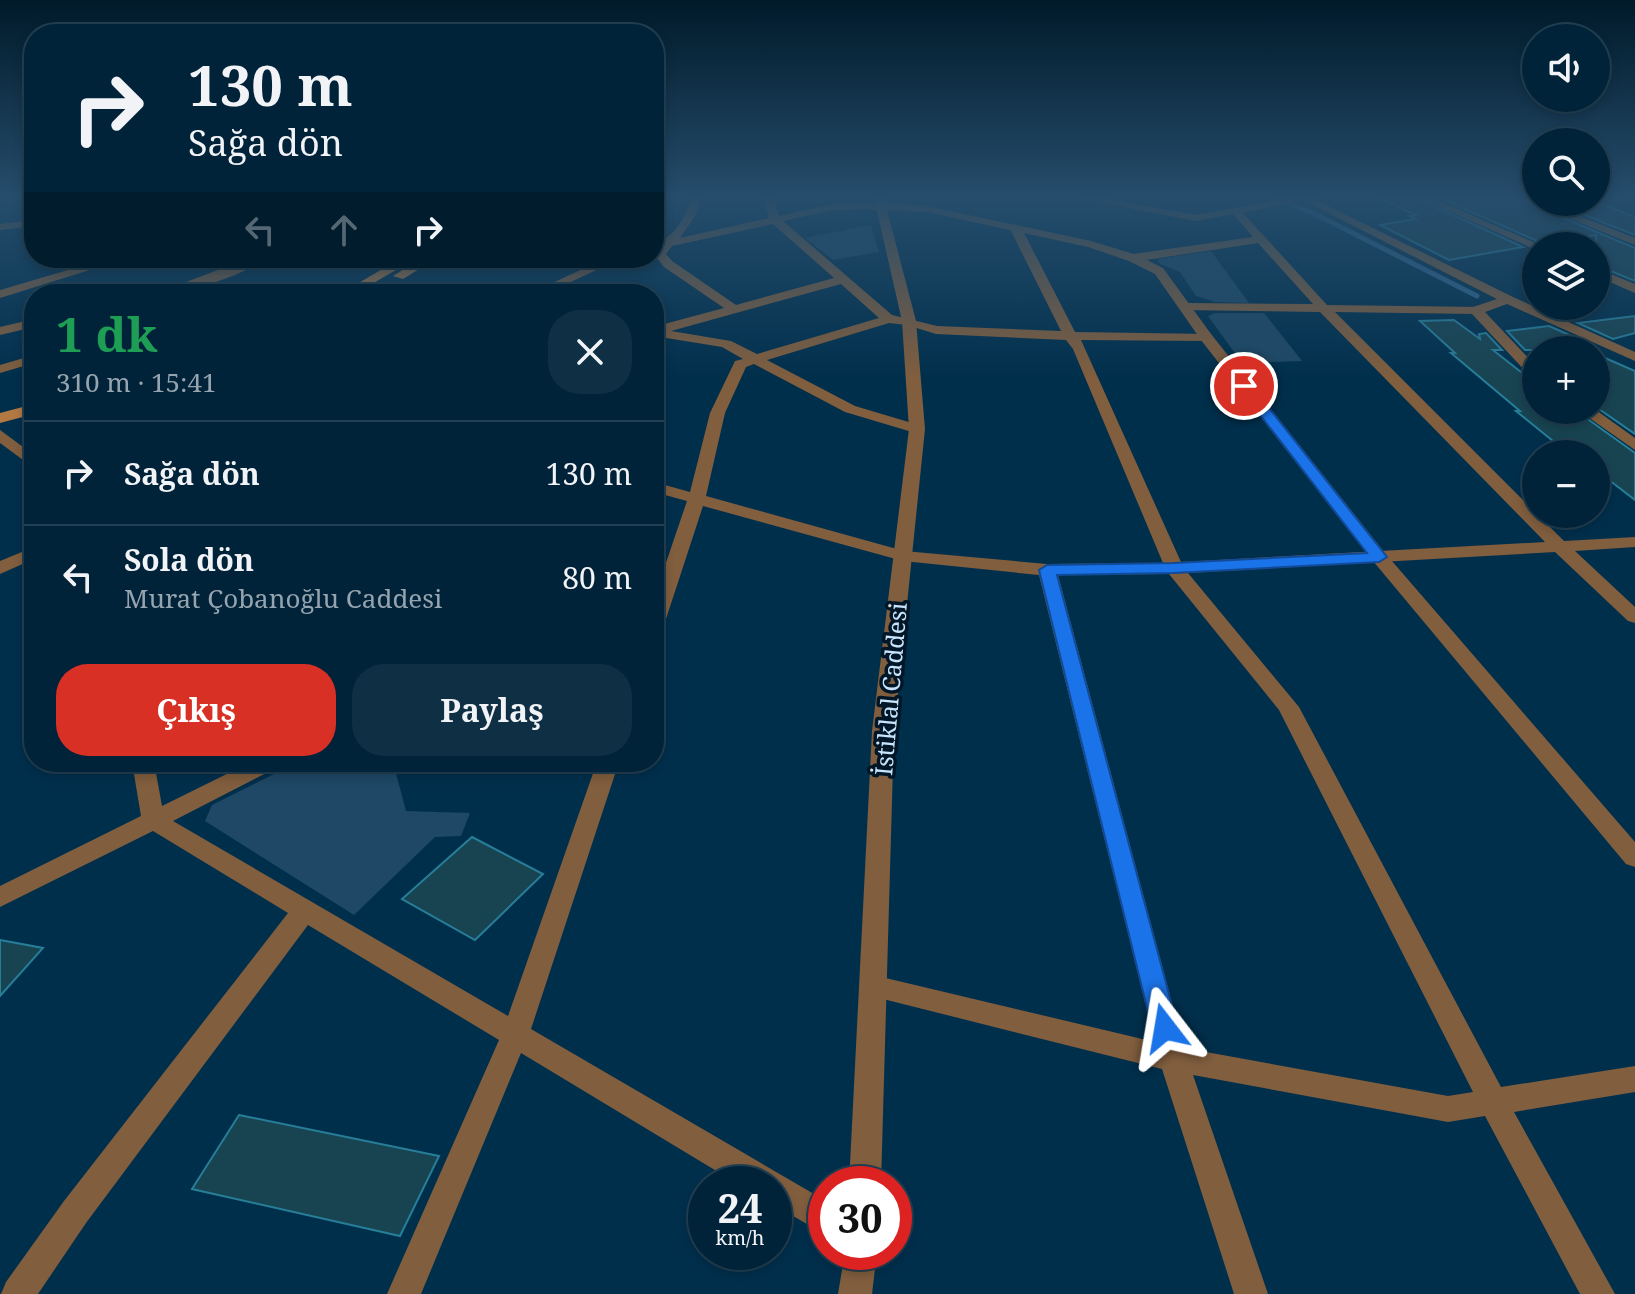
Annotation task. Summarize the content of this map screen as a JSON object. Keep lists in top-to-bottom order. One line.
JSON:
{"streets":{"street":["İstiklal Caddesi"]},"page":{"map_buttons":["+","−"],"turn":["130 m","Sağa dön"],"heading":["1 dk","310 m · 15:41"],"list":[{"name":"Sağa dön","value":"130 m"},{"name":"Sola dön","note":"Murat Çobanoğlu Caddesi","value":"80 m"}],"buttons":["Çıkış","Paylaş"],"speed":"24 km/h","limit":"30"}}
